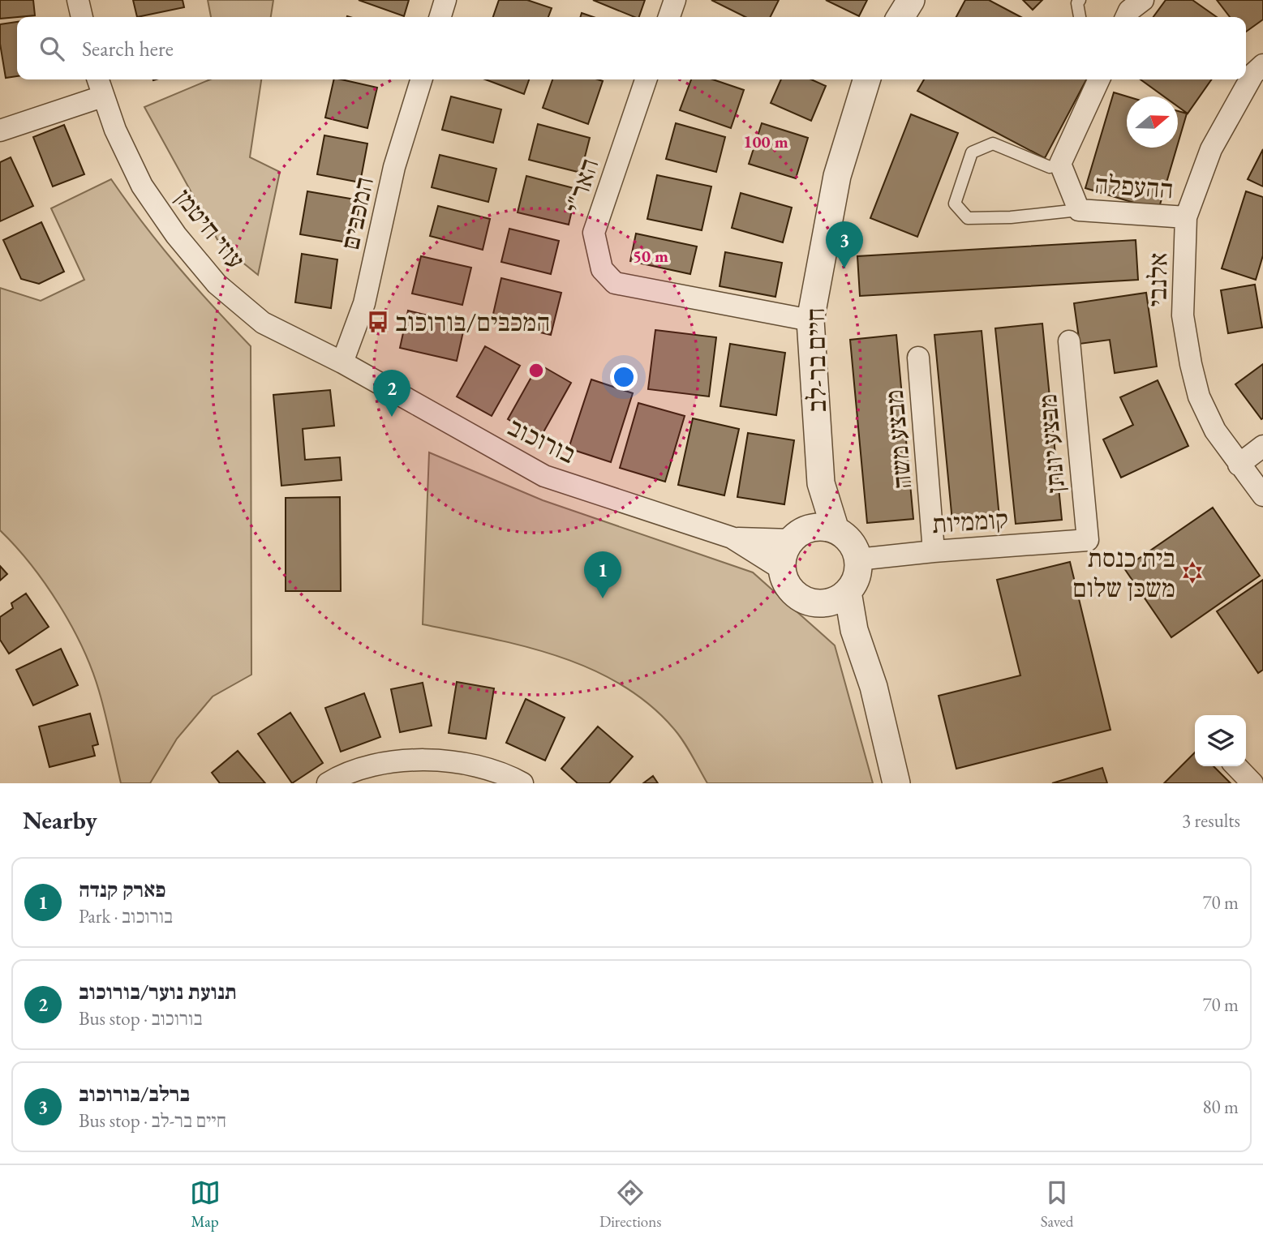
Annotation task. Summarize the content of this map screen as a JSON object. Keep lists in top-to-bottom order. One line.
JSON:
{"streets":{"street":["האר\"י","ההעפלה","המכבים","עוזי חיטמן","אלנבי","חיים בר-לב","מבצע משה","בורוכוב","מבצע יונתן","קוממיות"]},"crossings":[["האר\"י","חיים בר-לב"],["ההעפלה","אלנבי"],["המכבים","עוזי חיטמן"],["המכבים","בורוכוב"],["עוזי חיטמן","בורוכוב"],["חיים בר-לב","בורוכוב"],["חיים בר-לב","קוממיות"],["מבצע משה","קוממיות"],["בורוכוב","קוממיות"],["מבצע יונתן","קוממיות"]],"places":{"bus stop":["המכבים/בורוכוב"],"synagogue":["בית כנסת משכן שלום"]},"north":"right","page":{"search":"Search here","pins":["3","2","1"],"heading":["Nearby","3 results"],"list":[{"mark":"1","name":"פארק קנדה","note":"Park · בורוכוב","value":"70 m"},{"mark":"2","name":"תנועת נוער/בורוכוב","note":"Bus stop · בורוכוב","value":"70 m"},{"mark":"3","name":"ברלב/בורוכוב","note":"Bus stop · חיים בר-לב","value":"80 m"}],"nav":["Map","Directions","Saved"]},"rings":["100 m","50 m"]}
